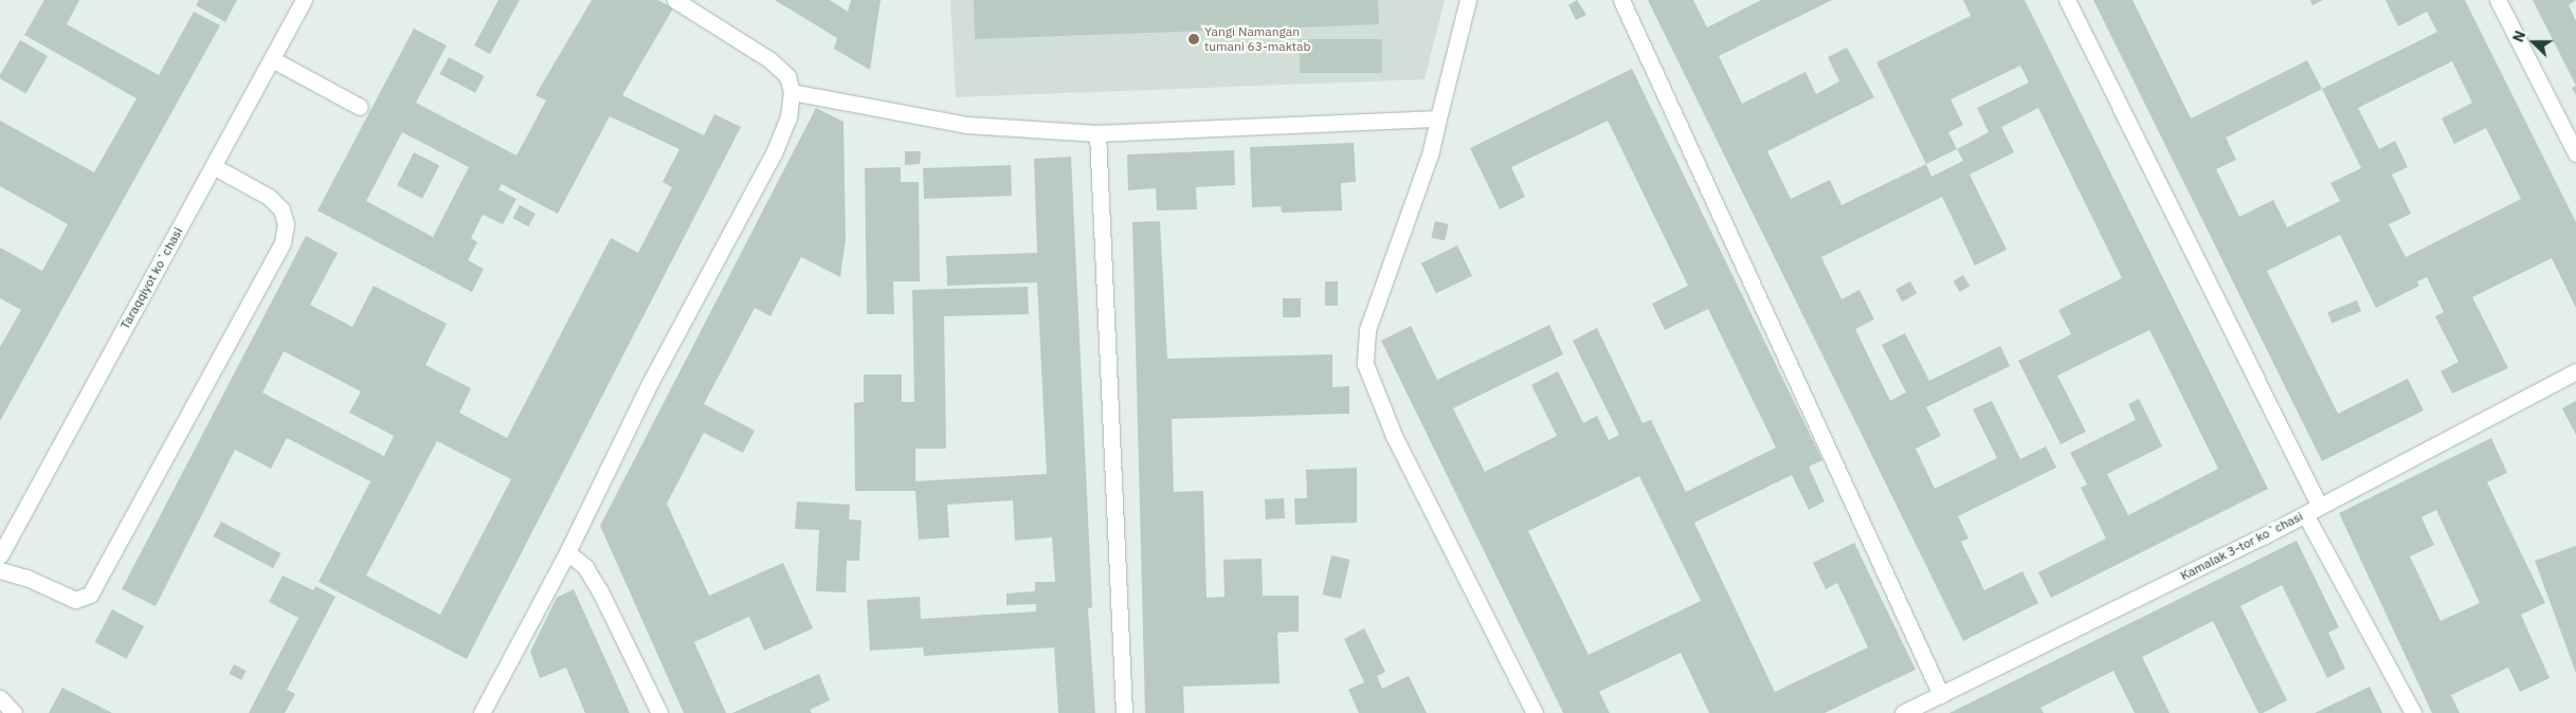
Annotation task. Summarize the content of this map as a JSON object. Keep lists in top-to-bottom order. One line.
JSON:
{"streets":{"street":["Taraqqiyot koʻchasi","Kamalak 3-tor koʻchasi"]},"places":["Yangi Namangan tumani 63-maktab"],"north":"left"}
